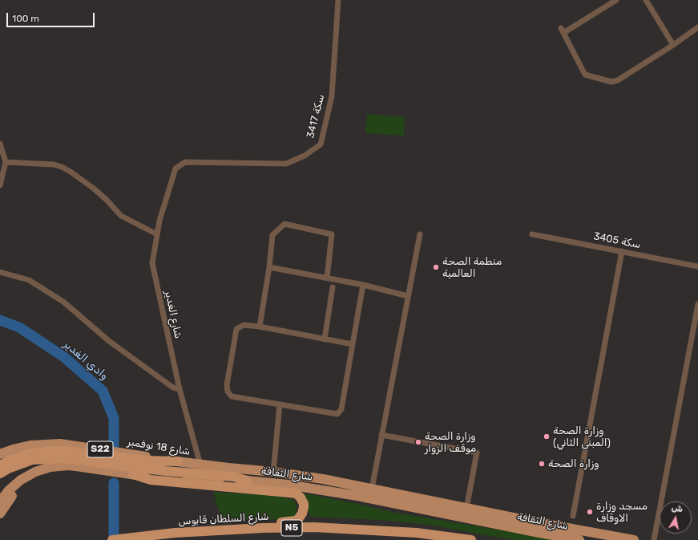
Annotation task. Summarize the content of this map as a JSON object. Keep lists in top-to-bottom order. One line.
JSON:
{"streets":{"highway":["شارع السلطان قابوس","N5"],"main road":["شارع 18 نوفمبر","S22","شارع الثقافة"],"street":["سكة 3417","سكة 3405","شارع الغدير"]},"crossings":[["سكة 3417","شارع الغدير"],["شارع الغدير","شارع 18 نوفمبر"],["شارع الغدير","شارع الثقافة"],["شارع 18 نوفمبر","شارع الثقافة"]],"water":["وادي الغدير"],"places":["منطمة الصحة العالمية","وزارة الصحة (المبنى الثاني)","وزارة الصحة موقف الزوار","وزارة الصحة","مسجد وزارة الاوقاف"],"scale_bar":"100 m","north":"top"}
